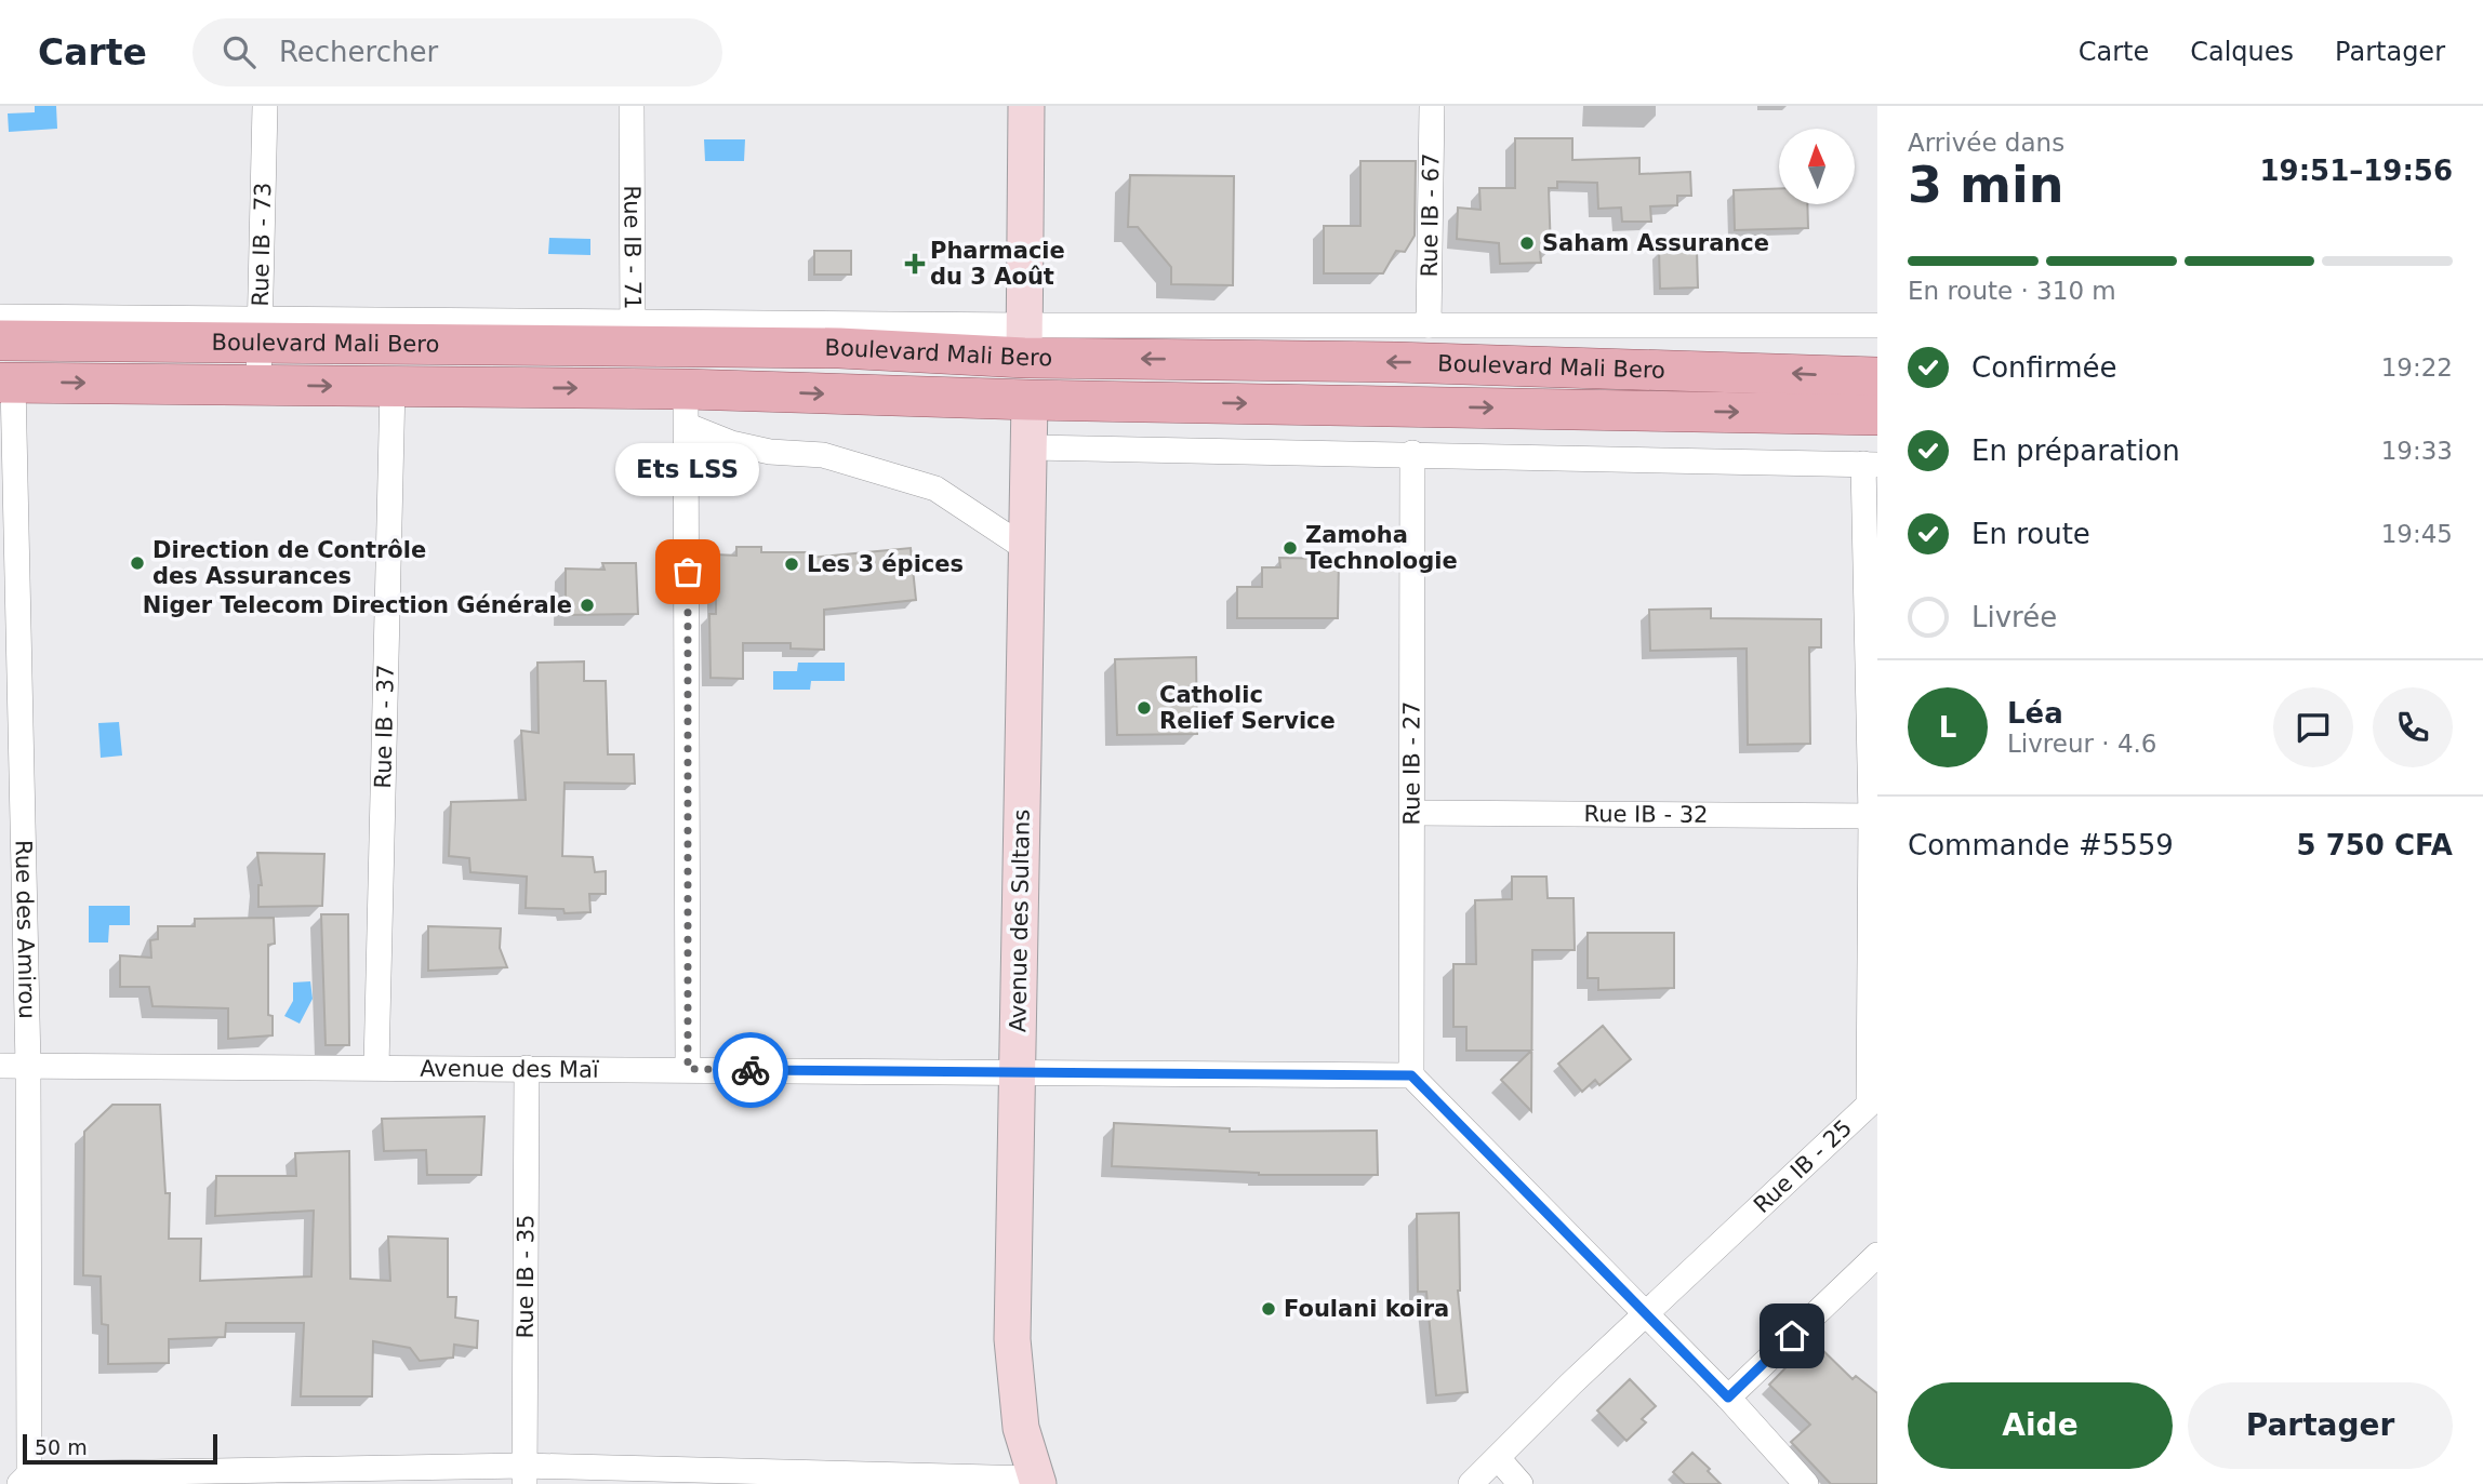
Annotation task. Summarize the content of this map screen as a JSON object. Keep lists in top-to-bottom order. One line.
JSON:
{"streets":{"main road":["Boulevard Mali Bero"],"street":["Rue IB - 67","Rue IB - 73","Rue IB - 71","Rue IB - 37","Rue IB - 27","Rue IB - 32","Avenue des Sultans","Rue des Amirou","Avenue des Maï","Rue IB - 25","Rue IB - 35"]},"crossings":[["Rue IB - 67","Boulevard Mali Bero"],["Rue IB - 73","Boulevard Mali Bero"],["Rue IB - 71","Boulevard Mali Bero"],["Boulevard Mali Bero","Rue IB - 37"],["Boulevard Mali Bero","Avenue des Sultans"],["Boulevard Mali Bero","Rue des Amirou"],["Rue IB - 37","Avenue des Maï"],["Rue IB - 27","Rue IB - 32"],["Rue IB - 27","Avenue des Maï"],["Rue IB - 32","Rue IB - 25"],["Avenue des Sultans","Avenue des Maï"],["Rue des Amirou","Avenue des Maï"],["Avenue des Maï","Rue IB - 35"]],"places":{"other":["Saham Assurance","Zamoha Technologie","Direction de Contrôle des Assurances","Les 3 épices","Ets LSS","Niger Telecom Direction Générale","Catholic Relief Service","Foulani koira"],"health":["Pharmacie du 3 Août"]},"scale_bar":"50 m","north":"top","page":{"header":"Carte","search":"Rechercher","nav":["Carte","Calques","Partager"],"heading":["3 min","Arrivée dans","19:51–19:56"],"panel":["Léa","Livreur · 4.6","Commande #5559","5 750 CFA"],"bar":"En route · 310 m","list":[["Confirmée","19:22"],["En préparation","19:33"],["En route","19:45"],"Livrée"],"bubble":"Ets LSS","round":"L","buttons":["Aide","Partager"],"scale":"50 m"}}
